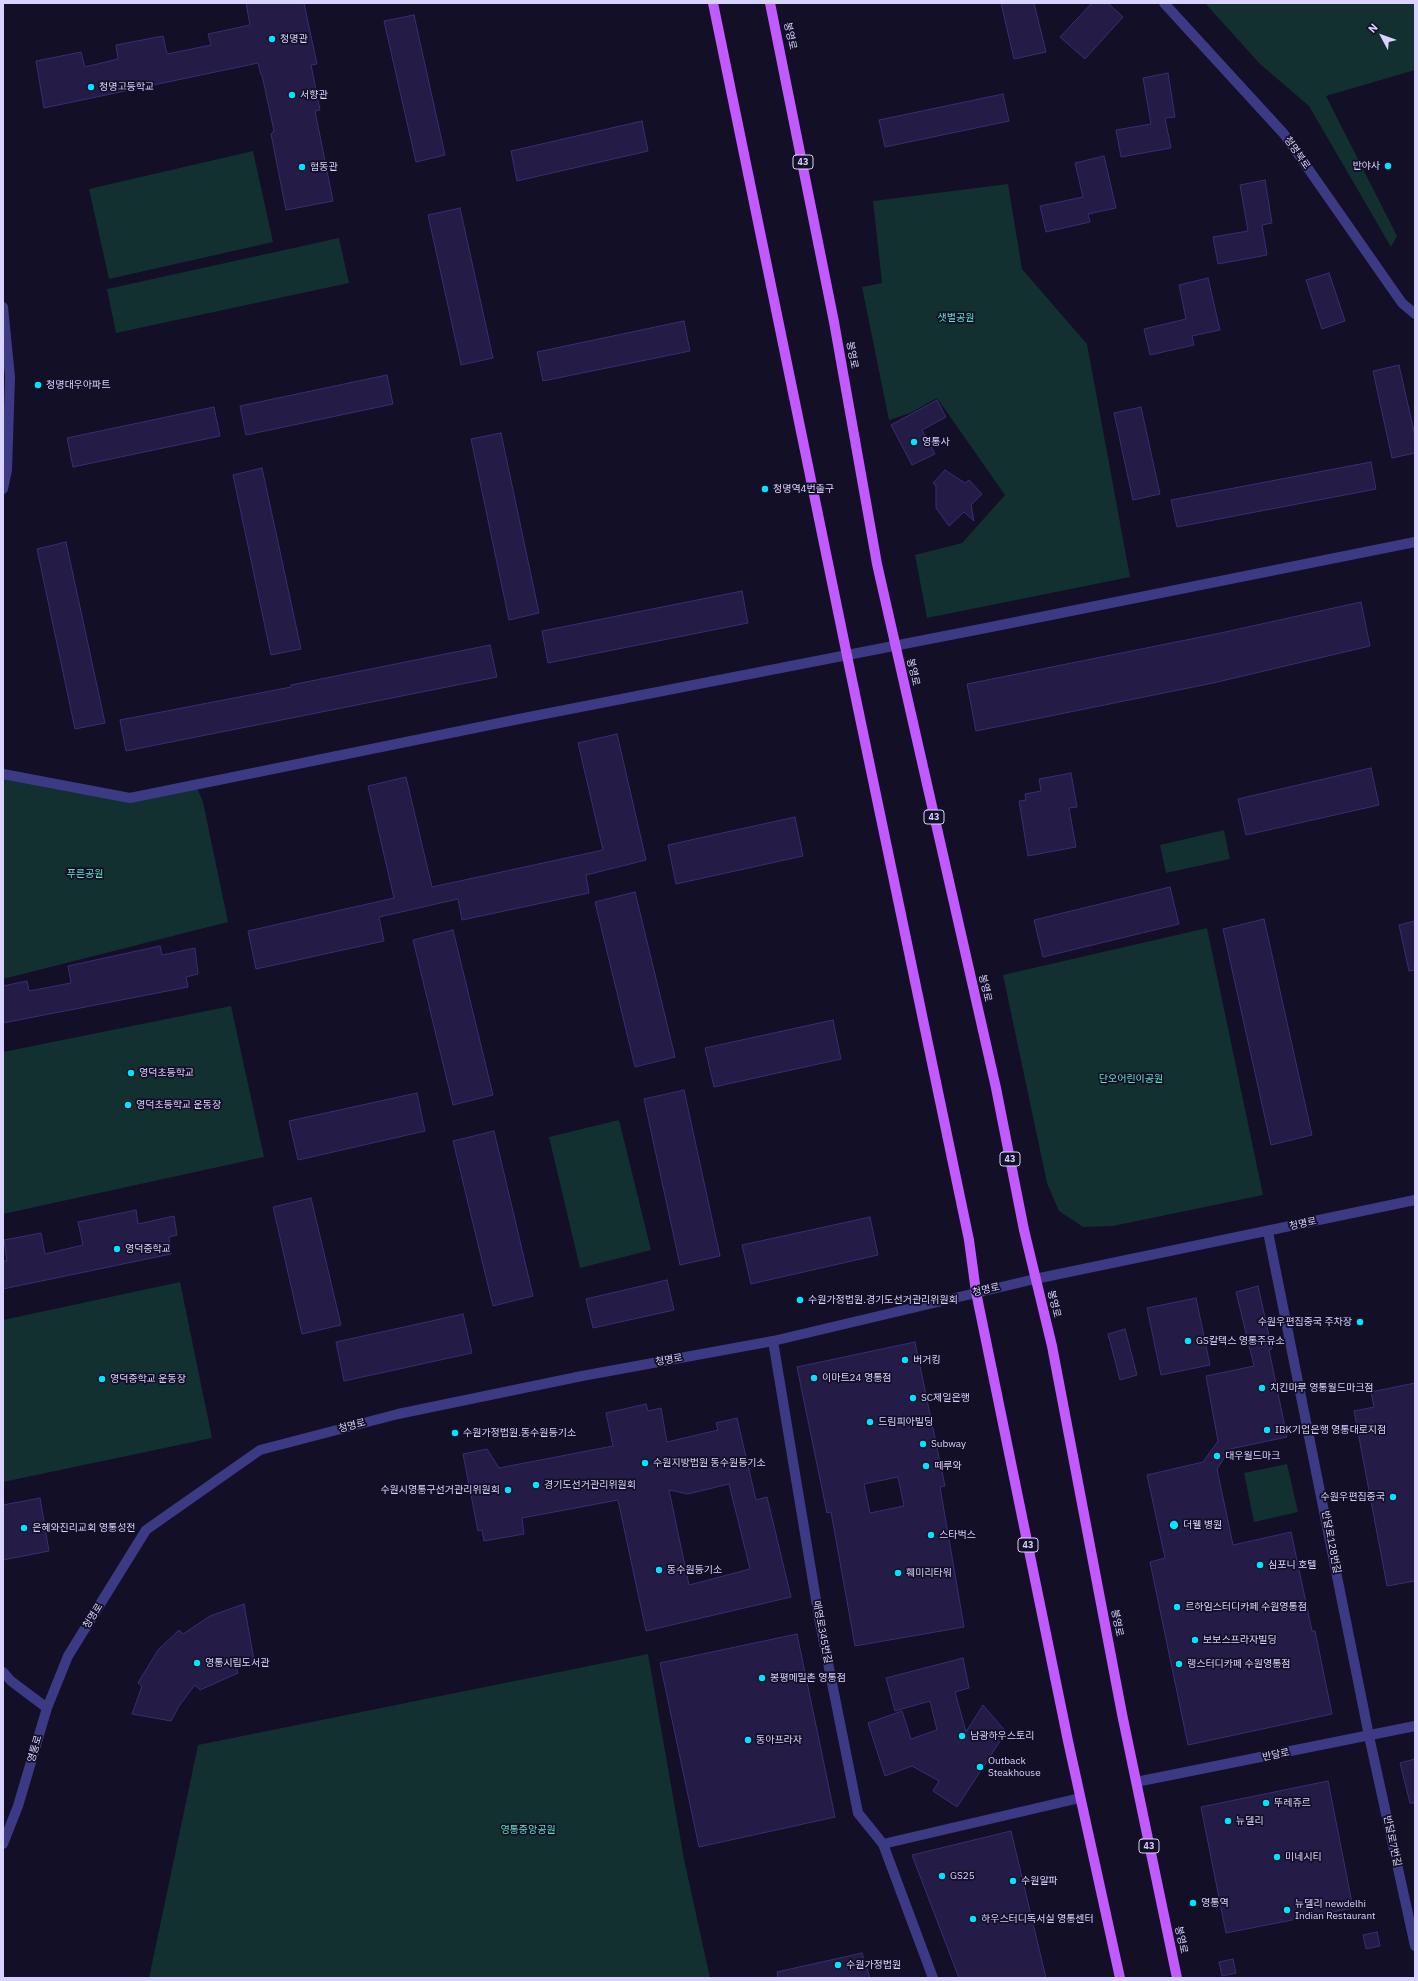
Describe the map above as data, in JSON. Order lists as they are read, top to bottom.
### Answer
{
  "streets": {
    "main road": ["봉영로", "43"],
    "street": [
      "청명북로",
      "청명로",
      "반달로128번길",
      "매영로345번길",
      "영통로",
      "반달로",
      "반달로7번길"
    ]
  },
  "crossings": [
    ["봉영로", "청명로"],
    ["봉영로", "반달로"],
    ["43", "청명로"],
    ["청명로", "반달로128번길"],
    ["청명로", "매영로345번길"],
    ["청명로", "영통로"],
    ["반달로128번길", "반달로"],
    ["반달로128번길", "반달로7번길"],
    ["반달로", "반달로7번길"]
  ],
  "parks": [
    "샛별공원",
    "푸른공원",
    "단오어린이공원",
    "영통중앙공원"
  ],
  "places": [
    "청명관",
    "청명고등학교",
    "서향관",
    "반야사",
    "협동관",
    "청명대우아파트",
    "영통사",
    "청명역4번출구",
    "영덕초등학교",
    "영덕초등학교 운동장",
    "영덕중학교",
    "수원가정법원.경기도선거관리위원회",
    "수원우편집중국 주차장",
    "GS칼텍스 영통주유소",
    "버거킹",
    "이마트24 영통점",
    "영덕중학교 운동장",
    "치킨마루 영통월드마크점",
    "SC제일은행",
    "드림피아빌딩",
    "IBK기업은행 영통대로지점",
    "수원가정법원.동수원등기소",
    "Subway",
    "대우월드마크",
    "수원지방법원 동수원등기소",
    "떼루와",
    "경기도선거관리위원회",
    "수원시영통구선거관리위원회",
    "수원우편집중국",
    "더웰 병원",
    "은혜와진리교회 영통성전",
    "스타벅스",
    "심포니 호텔",
    "동수원등기소",
    "훼미리타워",
    "르하임스터디카페 수원영통점",
    "보보스프라자빌딩",
    "영통시립도서관",
    "랭스터디카페 수원영통점",
    "봉평메밀촌 영통점",
    "남광하우스토리",
    "동아프라자",
    "Outback Steakhouse",
    "뚜레쥬르",
    "뉴델리",
    "미네시티",
    "GS25",
    "수원알파",
    "영통역",
    "뉴델리 newdelhi Indian Restaurant",
    "하우스터디독서실 영통센터",
    "수원가정법원"
  ],
  "north": "top left"
}
